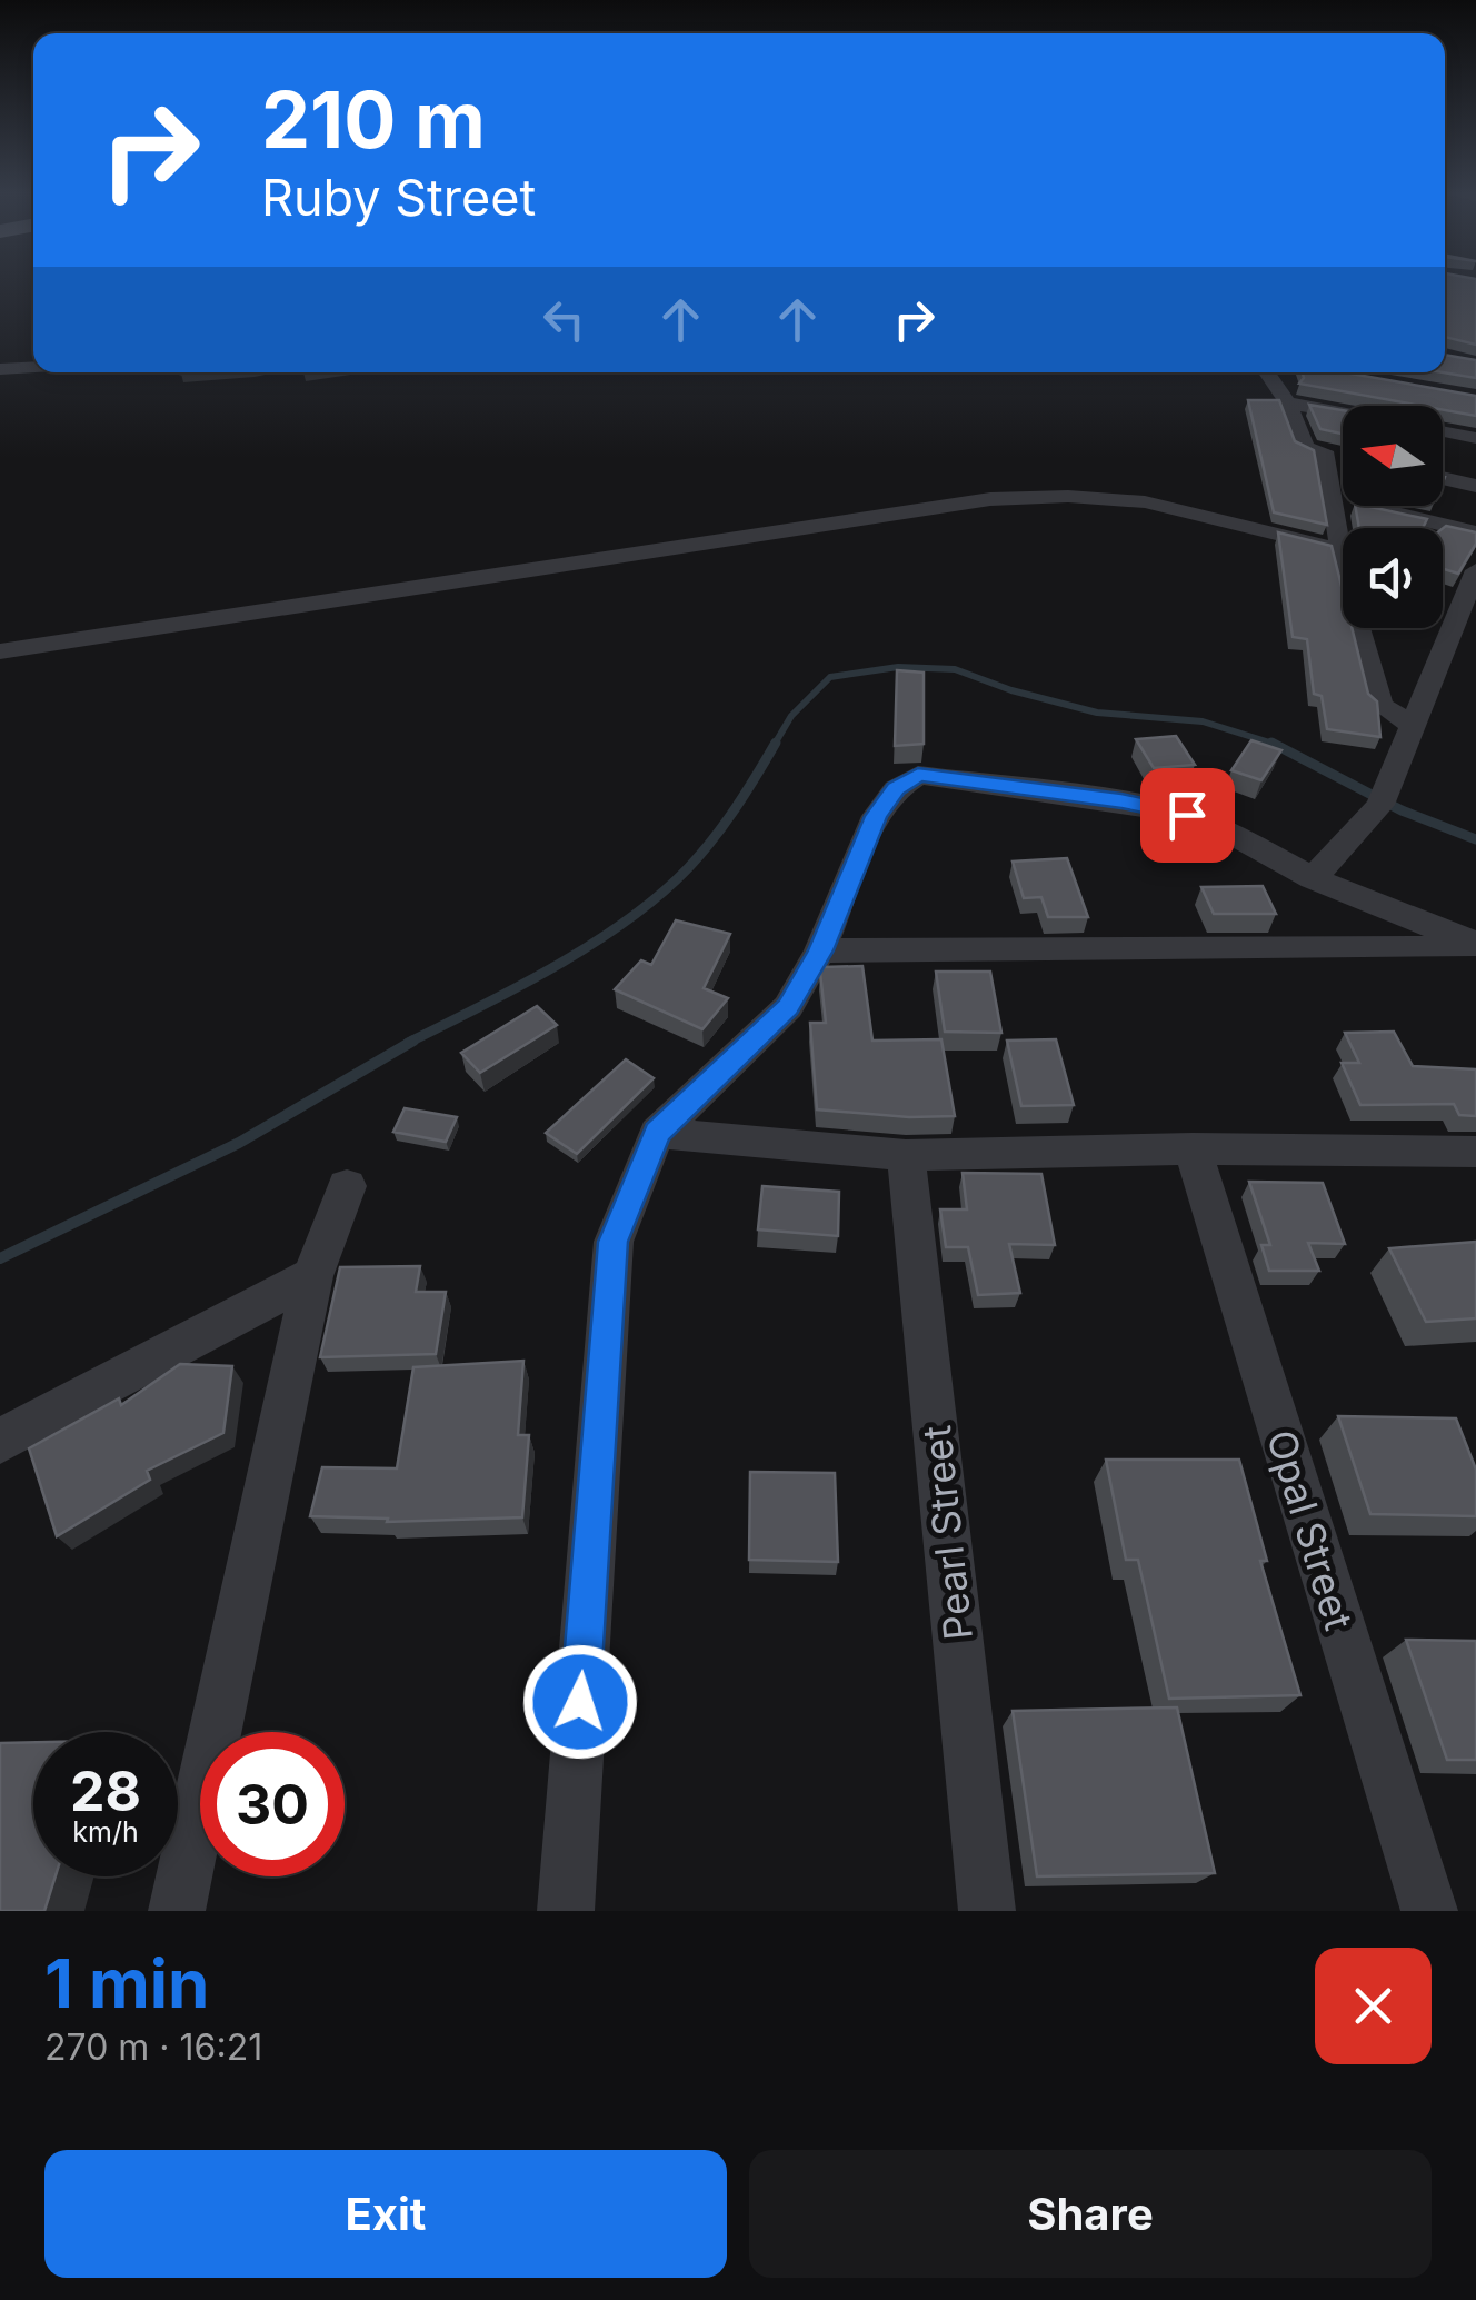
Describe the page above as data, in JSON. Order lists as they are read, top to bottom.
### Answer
{
  "streets": {
    "street": ["Opal Street", "Pearl Street"]
  },
  "north": "left",
  "page": {
    "turn": ["210 m", "Ruby Street"],
    "speed": "28 km/h",
    "limit": "30",
    "heading": ["1 min", "270 m · 16:21"],
    "buttons": ["Exit", "Share"]
  }
}
